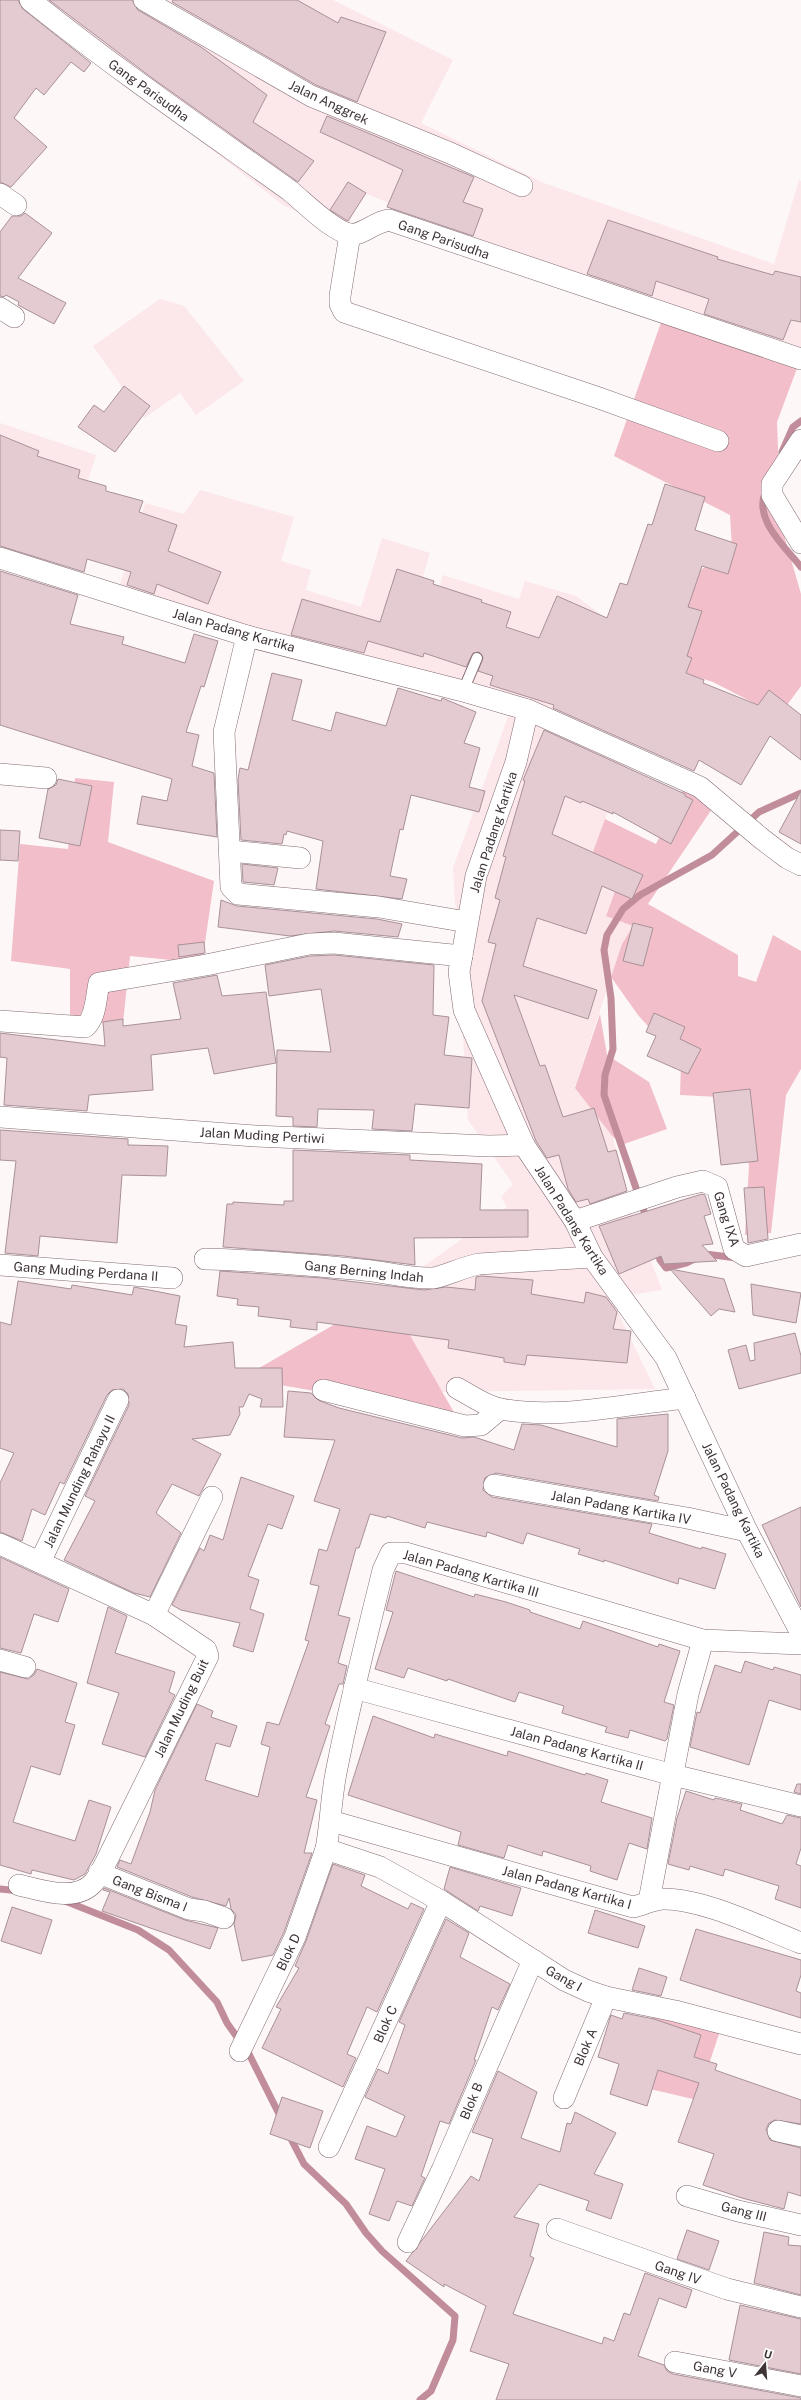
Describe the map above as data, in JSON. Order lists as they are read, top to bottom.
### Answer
{
  "streets": {
    "street": [
      "Gang Parisudha",
      "Jalan Anggrek",
      "Jalan Padang Kartika",
      "Jalan Muding Pertiwi",
      "Gang IXA",
      "Gang Muding Perdana II",
      "Gang Berning Indah",
      "Jalan Munding Rahayu II",
      "Jalan Padang Kartika IV",
      "Jalan Padang Kartika III",
      "Jalan Muding Buit",
      "Jalan Padang Kartika II",
      "Jalan Padang Kartika I",
      "Gang Bisma I",
      "Blok D",
      "Gang I",
      "Blok C",
      "Blok A",
      "Blok B",
      "Gang III",
      "Gang IV",
      "Gang V"
    ]
  },
  "crossings": [
    ["Jalan Padang Kartika", "Jalan Muding Pertiwi"],
    ["Jalan Padang Kartika", "Gang IXA"],
    ["Jalan Padang Kartika", "Gang Berning Indah"],
    ["Jalan Padang Kartika", "Jalan Padang Kartika IV"],
    ["Jalan Munding Rahayu II", "Jalan Muding Buit"],
    ["Jalan Padang Kartika III", "Jalan Padang Kartika II"],
    ["Jalan Padang Kartika III", "Jalan Padang Kartika I"],
    ["Jalan Padang Kartika III", "Blok D"],
    ["Jalan Padang Kartika III", "Gang I"],
    ["Jalan Muding Buit", "Gang Bisma I"],
    ["Blok D", "Gang I"],
    ["Gang I", "Blok C"],
    ["Gang I", "Blok A"],
    ["Gang I", "Blok B"]
  ],
  "north": "top"
}
